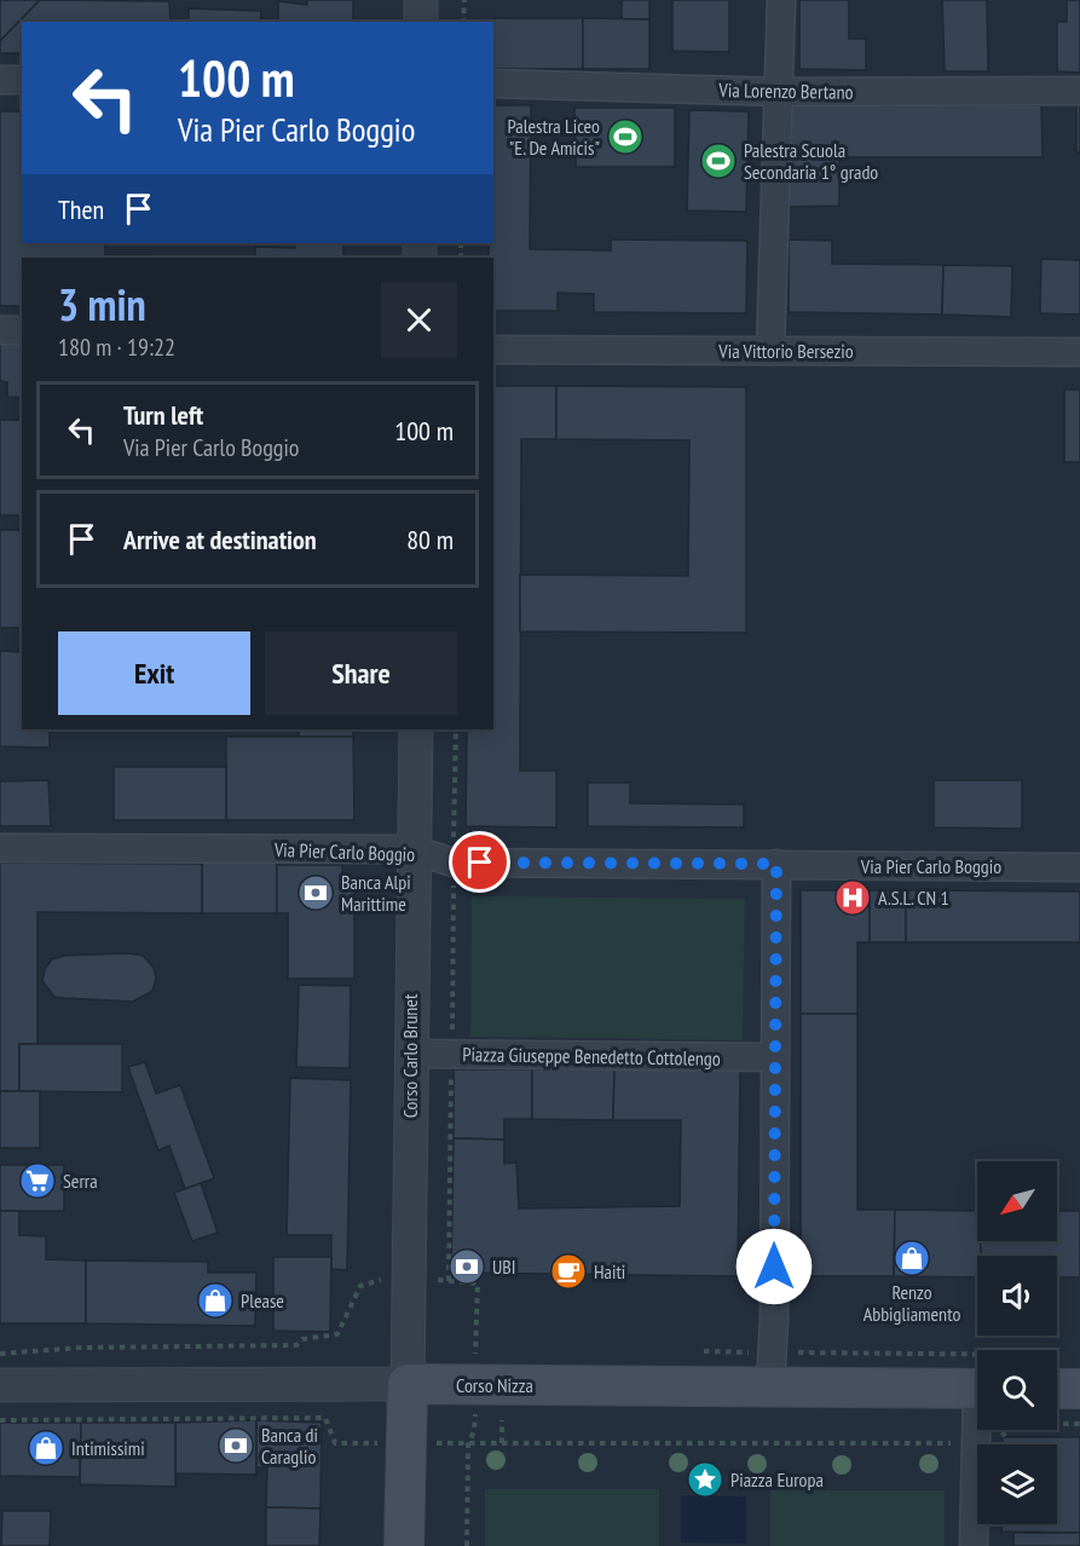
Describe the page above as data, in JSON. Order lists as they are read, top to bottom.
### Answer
{
  "streets": {
    "main road": ["Corso Nizza"],
    "street": [
      "Via Lorenzo Bertano",
      "Via Vittorio Bersezio",
      "Via Pier Carlo Boggio",
      "Corso Carlo Brunet",
      "Piazza Giuseppe Benedetto Cottolengo"
    ]
  },
  "crossings": [
    ["Via Pier Carlo Boggio", "Corso Carlo Brunet"],
    ["Corso Carlo Brunet", "Piazza Giuseppe Benedetto Cottolengo"],
    ["Corso Carlo Brunet", "Corso Nizza"]
  ],
  "places": {
    "sports": ["Palestra Liceo \"E. De Amicis\"", "Palestra Scuola Secondaria 1° grado"],
    "bank": ["Banca Alpi Marittime", "UBI", "Banca di Caraglio"],
    "hospital": ["A.S.L. CN 1"],
    "supermarket": ["Serra"],
    "shop": ["Renzo Abbigliamento", "Please", "Intimissimi"],
    "cafe": ["Haiti"],
    "place": ["Piazza Europa"]
  },
  "north": "bottom left",
  "page": {
    "turn": ["100 m", "Via Pier Carlo Boggio"],
    "then": "Then",
    "heading": ["3 min", "180 m · 19:22"],
    "list": [
      {
        "name": "Turn left",
        "note": "Via Pier Carlo Boggio",
        "value": "100 m"
      },
      {
        "name": "Arrive at destination",
        "value": "80 m"
      }
    ],
    "buttons": ["Exit", "Share"]
  }
}
